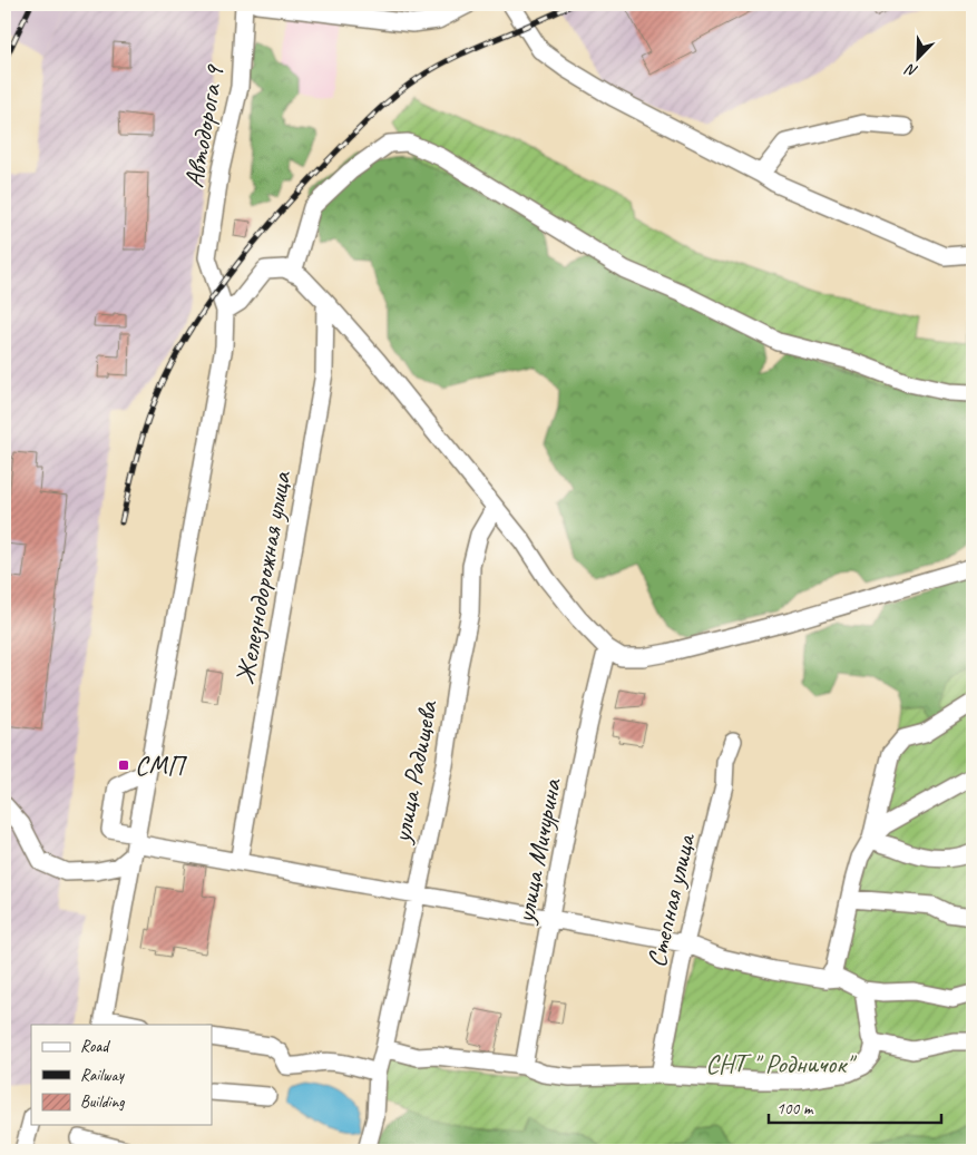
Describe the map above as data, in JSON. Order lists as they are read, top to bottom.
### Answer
{
  "streets": {
    "street": [
      "Автодорога 9",
      "Железнодорожная улица",
      "улица Радищева",
      "улица Мичурина",
      "Степная улица"
    ]
  },
  "parks": ["СНТ \" Родничок\""],
  "places": {
    "transit": ["СМП"]
  },
  "legend": ["Road", "Railway", "Building"],
  "scale_bar": "100 m",
  "north": "bottom left"
}
